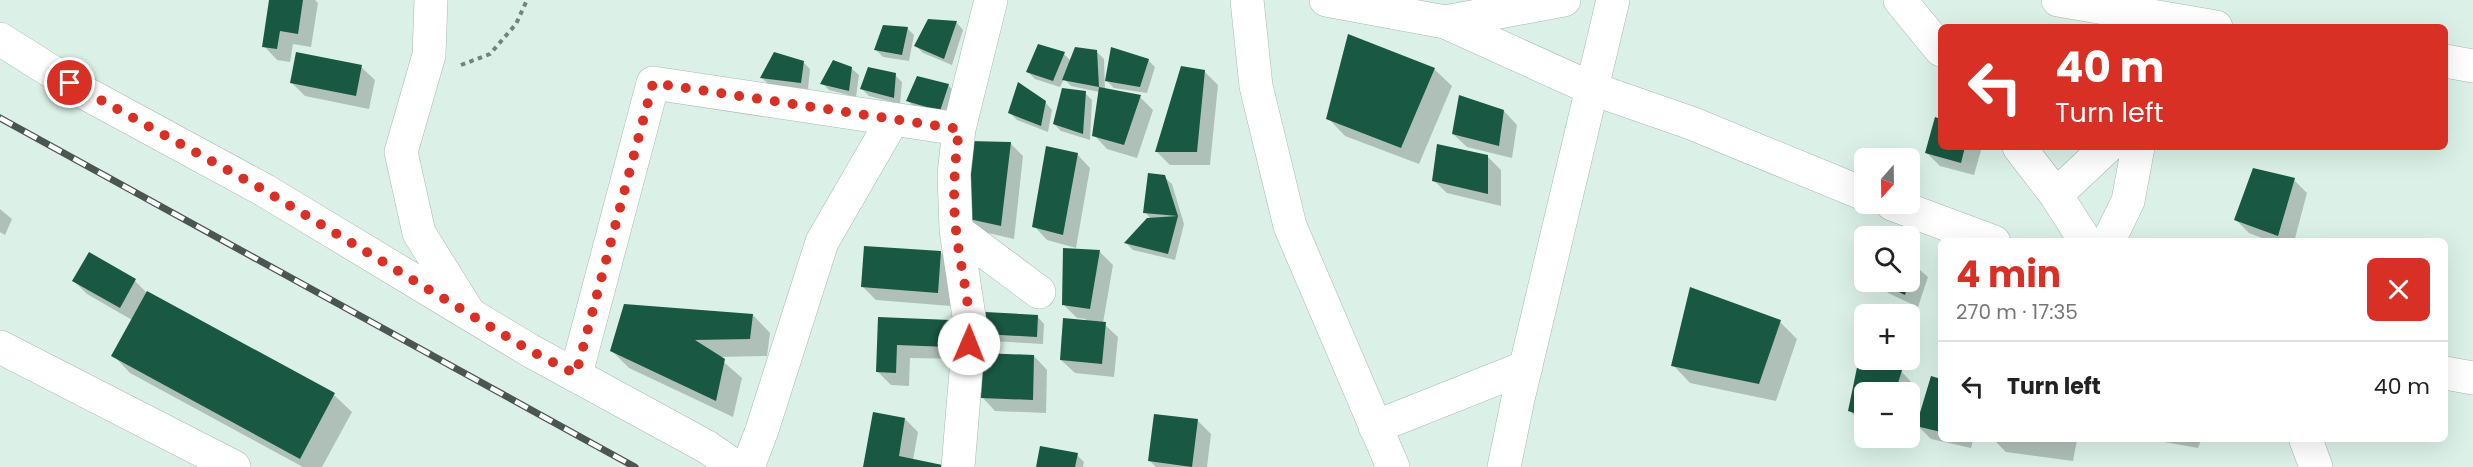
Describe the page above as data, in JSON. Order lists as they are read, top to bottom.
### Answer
{
  "north": "bottom",
  "page": {
    "turn": ["40 m", "Turn left"],
    "map_buttons": ["+", "−"],
    "heading": ["4 min", "270 m · 17:35"],
    "list": [
      {
        "name": "Turn left",
        "value": "40 m"
      }
    ]
  }
}
